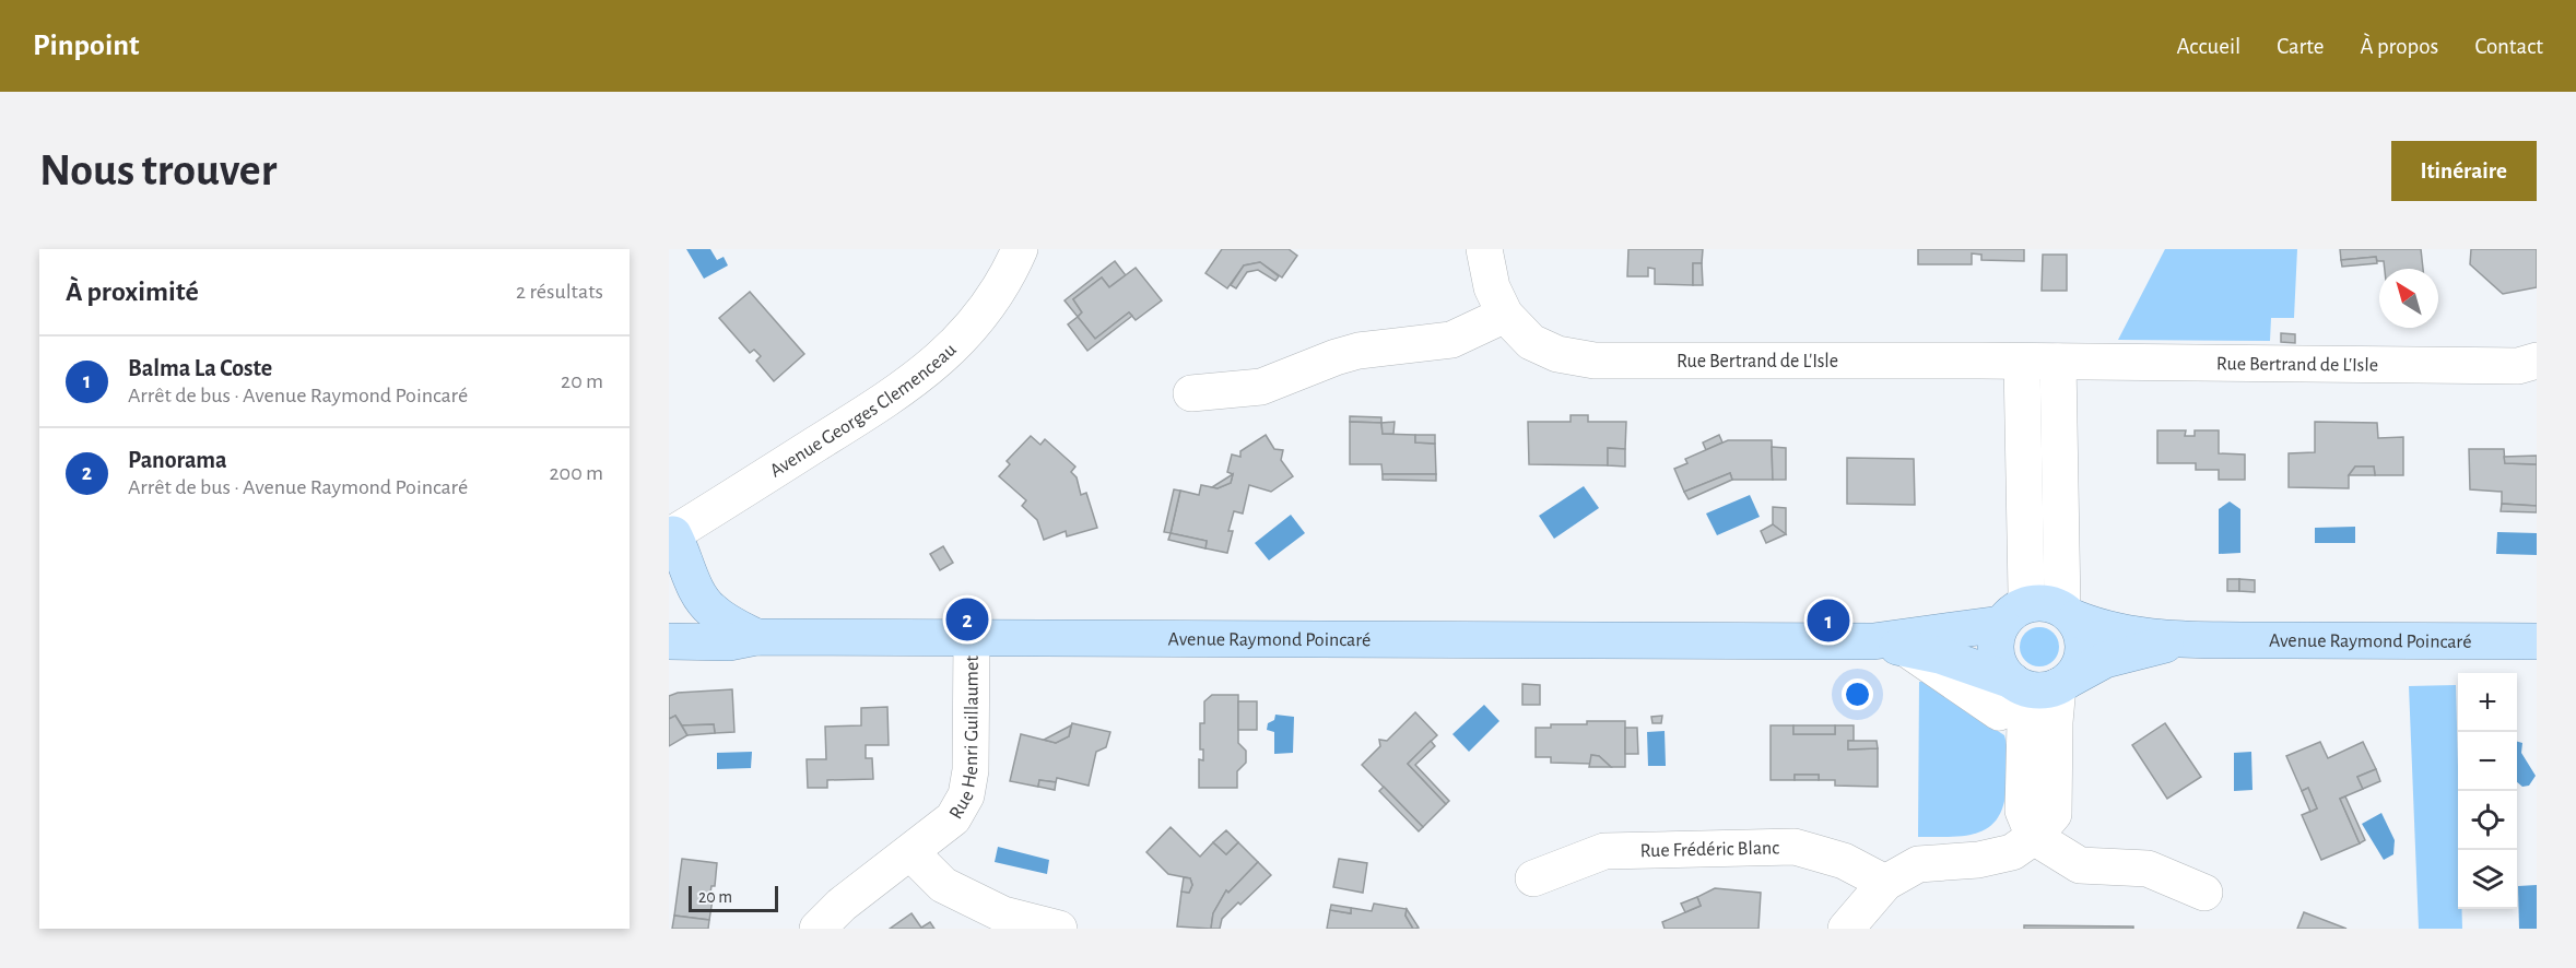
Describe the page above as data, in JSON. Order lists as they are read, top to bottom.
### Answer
{
  "streets": {
    "main road": ["Avenue Raymond Poincaré"],
    "street": [
      "Rue Bertrand de L'Isle",
      "Avenue Georges Clemenceau",
      "Rue Henri Guillaumet",
      "Rue Frédéric Blanc"
    ]
  },
  "crossings": [
    ["Avenue Raymond Poincaré", "Rue Henri Guillaumet"]
  ],
  "scale_bar": "20 m",
  "north": "top left",
  "page": {
    "header": "Pinpoint",
    "nav": [
      "Accueil",
      "Carte",
      "À propos",
      "Contact"
    ],
    "buttons": "Itinéraire",
    "title": "Nous trouver",
    "heading": ["À proximité", "2 résultats"],
    "list": [
      {
        "mark": "1",
        "name": "Balma La Coste",
        "note": "Arrêt de bus · Avenue Raymond Poincaré",
        "value": "20 m"
      },
      {
        "mark": "2",
        "name": "Panorama",
        "note": "Arrêt de bus · Avenue Raymond Poincaré",
        "value": "200 m"
      }
    ],
    "pins": ["2", "1"],
    "map_buttons": ["+", "−"],
    "scale": "20 m"
  }
}
